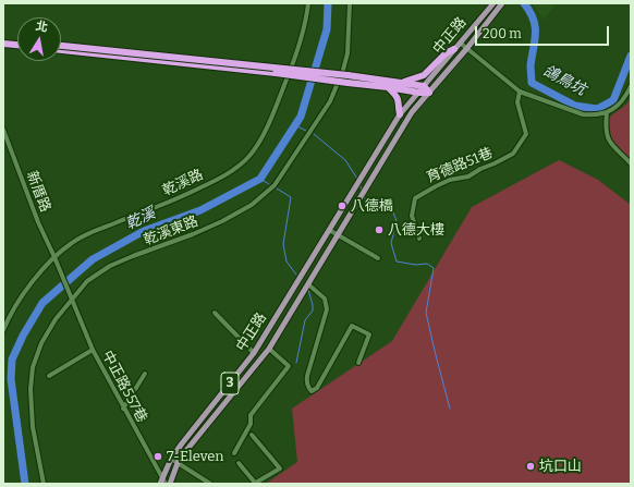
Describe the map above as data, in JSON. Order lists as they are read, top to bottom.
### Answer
{
  "streets": {
    "main road": ["中正路", "3"],
    "street": [
      "育德路51巷",
      "乾溪路",
      "新厝路",
      "乾溪東路",
      "中正路557巷"
    ]
  },
  "crossings": [
    ["中正路", "3"],
    ["中正路", "中正路557巷"],
    ["乾溪路", "新厝路"],
    ["新厝路", "乾溪東路"],
    ["新厝路", "中正路557巷"],
    ["乾溪東路", "中正路557巷"]
  ],
  "water": ["鴿鳥坑", "乾溪"],
  "places": [
    "八德橋",
    "八德大樓",
    "7-Eleven",
    "坑口山"
  ],
  "scale_bar": "200 m",
  "north": "top"
}
